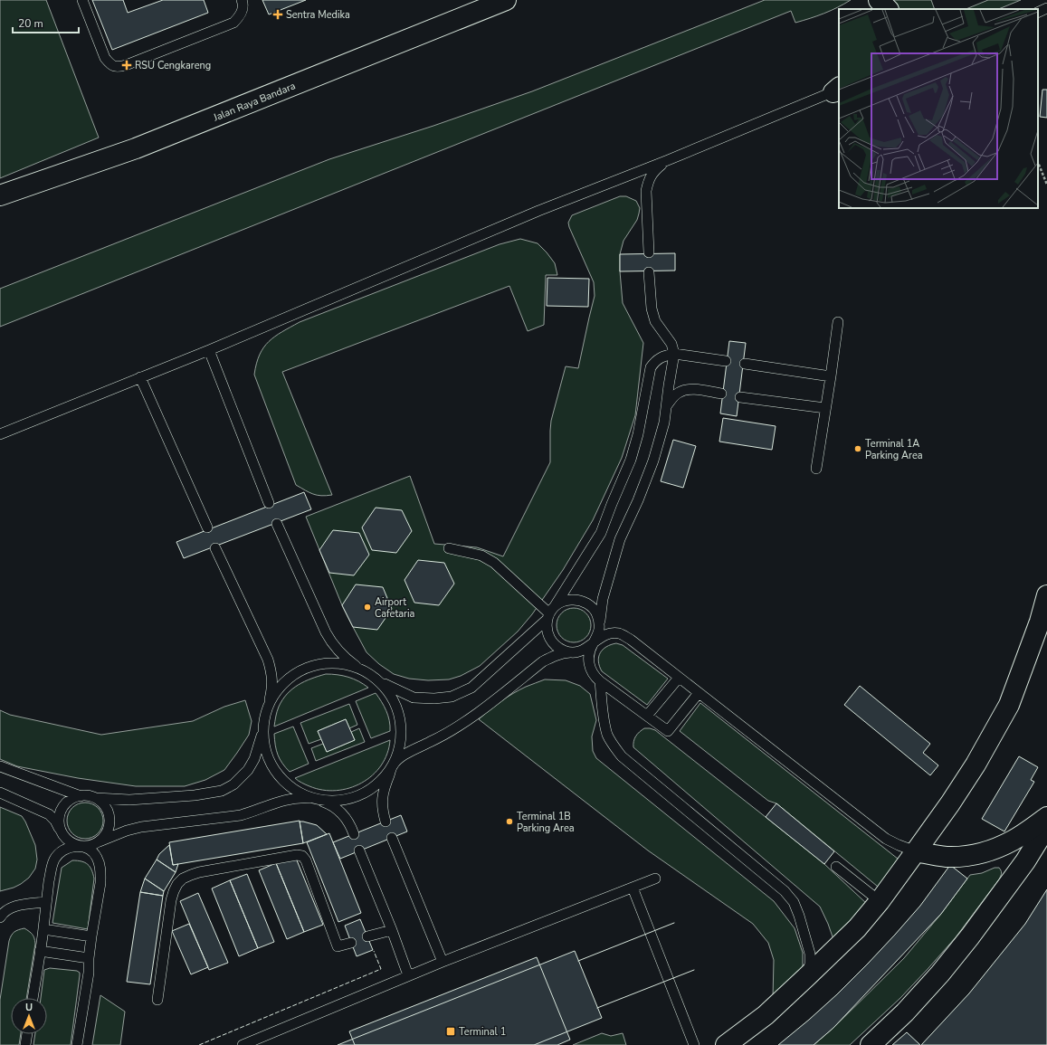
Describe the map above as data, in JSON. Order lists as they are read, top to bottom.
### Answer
{
  "streets": {
    "street": ["Jalan Raya Bandara"]
  },
  "places": {
    "health": ["Sentra Medika", "RSU Cengkareng"],
    "other": ["Terminal 1A Parking Area", "Airport Cafetaria", "Terminal 1B Parking Area"],
    "transit": ["Terminal 1"]
  },
  "scale_bar": "20 m",
  "north": "top"
}
